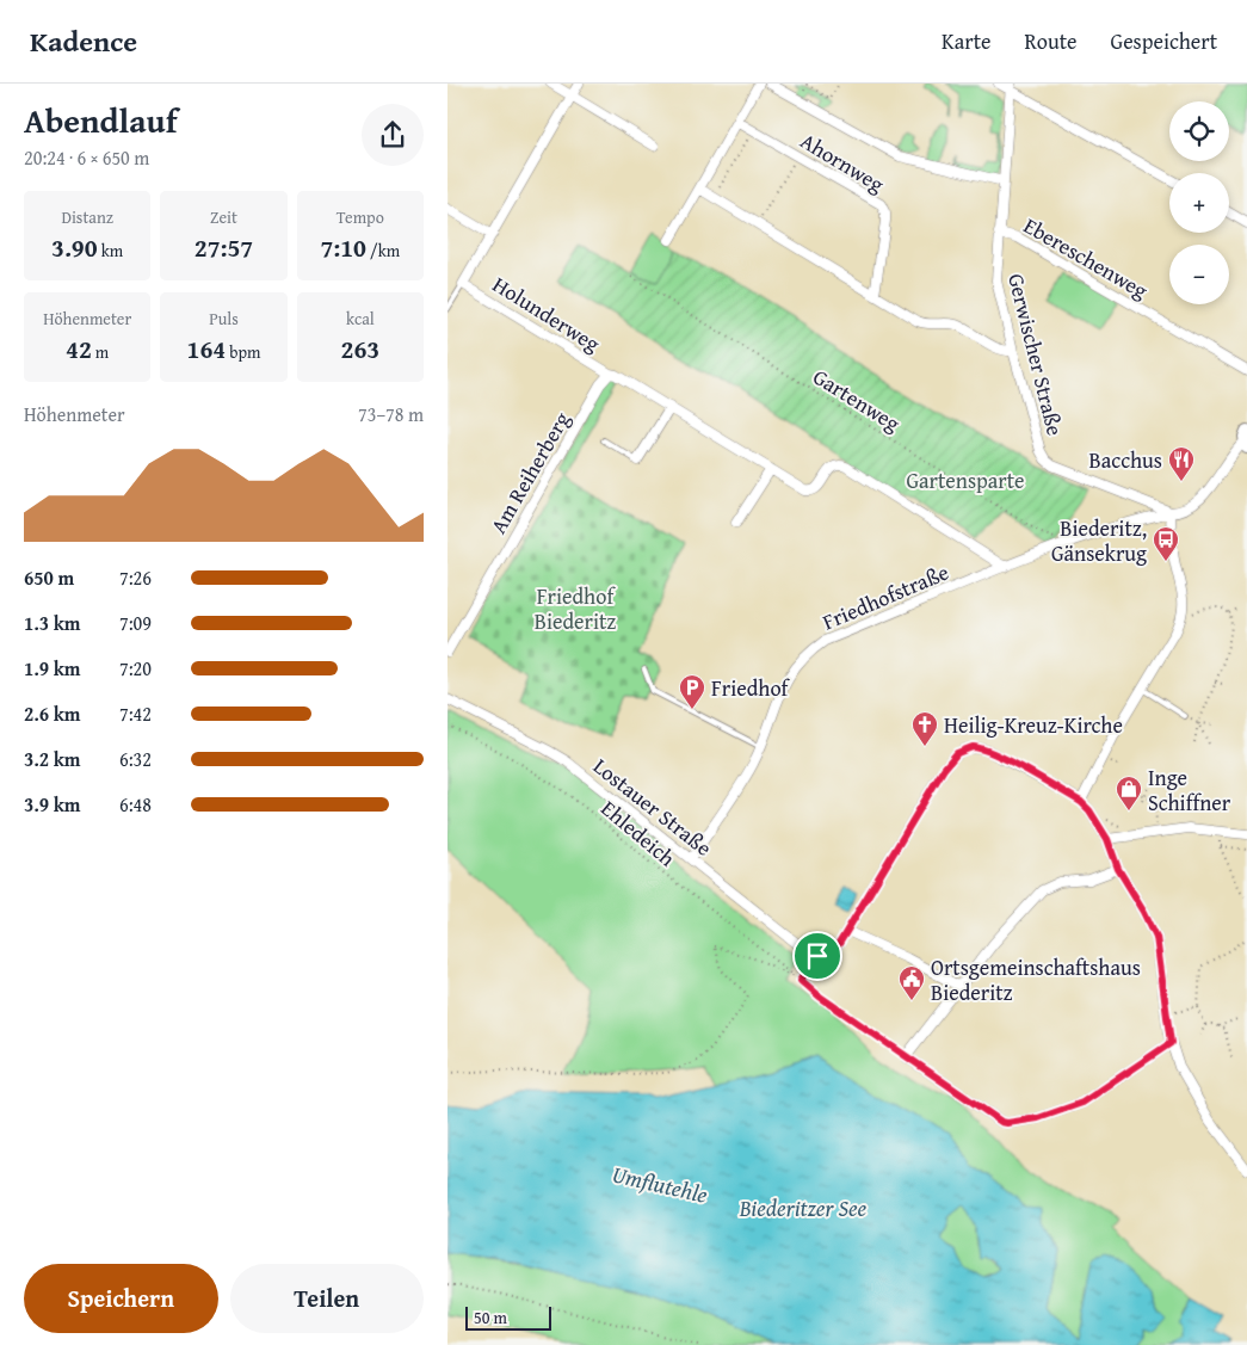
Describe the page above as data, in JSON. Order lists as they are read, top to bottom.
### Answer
{
  "streets": {
    "street": [
      "Ahornweg",
      "Ebereschenweg",
      "Holunderweg",
      "Gerwischer Straße",
      "Am Reiherberg",
      "Friedhofstraße",
      "Lostauer Straße"
    ],
    "path": ["Gartenweg", "Ehledeich"]
  },
  "crossings": [
    ["Ahornweg", "Gerwischer Straße"],
    ["Ebereschenweg", "Gerwischer Straße"],
    ["Holunderweg", "Am Reiherberg"],
    ["Gerwischer Straße", "Friedhofstraße"],
    ["Gartenweg", "Friedhofstraße"],
    ["Friedhofstraße", "Lostauer Straße"]
  ],
  "water": ["Umflutehle", "Biederitzer See"],
  "parks": ["Gartensparte", "Friedhof Biederitz"],
  "places": {
    "restaurant": ["Bacchus"],
    "bus stop": ["Biederitz, Gänsekrug"],
    "parking": ["Friedhof"],
    "church": ["Heilig-Kreuz-Kirche"],
    "shop": ["Inge Schiffner"],
    "public building": ["Ortsgemeinschaftshaus Biederitz"]
  },
  "scale_bar": "50 m",
  "page": {
    "header": "Kadence",
    "nav": ["Karte", "Route", "Gespeichert"],
    "heading": ["Abendlauf", "20:24 · 6 × 650 m"],
    "map_buttons": ["+", "−"],
    "stats": [
      ["Distanz", "3.90 km"],
      ["Zeit", "27:57"],
      ["Tempo", "7:10 /km"],
      ["Höhenmeter", "42 m"],
      ["Puls", "164 bpm"],
      ["kcal", "263"]
    ],
    "chart": ["Höhenmeter", "73–78 m"],
    "list": [
      {
        "name": "650 m",
        "note": "7:26"
      },
      {
        "name": "1.3 km",
        "note": "7:09"
      },
      {
        "name": "1.9 km",
        "note": "7:20"
      },
      {
        "name": "2.6 km",
        "note": "7:42"
      },
      {
        "name": "3.2 km",
        "note": "6:32"
      },
      {
        "name": "3.9 km",
        "note": "6:48"
      }
    ],
    "buttons": ["Speichern", "Teilen"],
    "scale": "50 m"
  }
}
